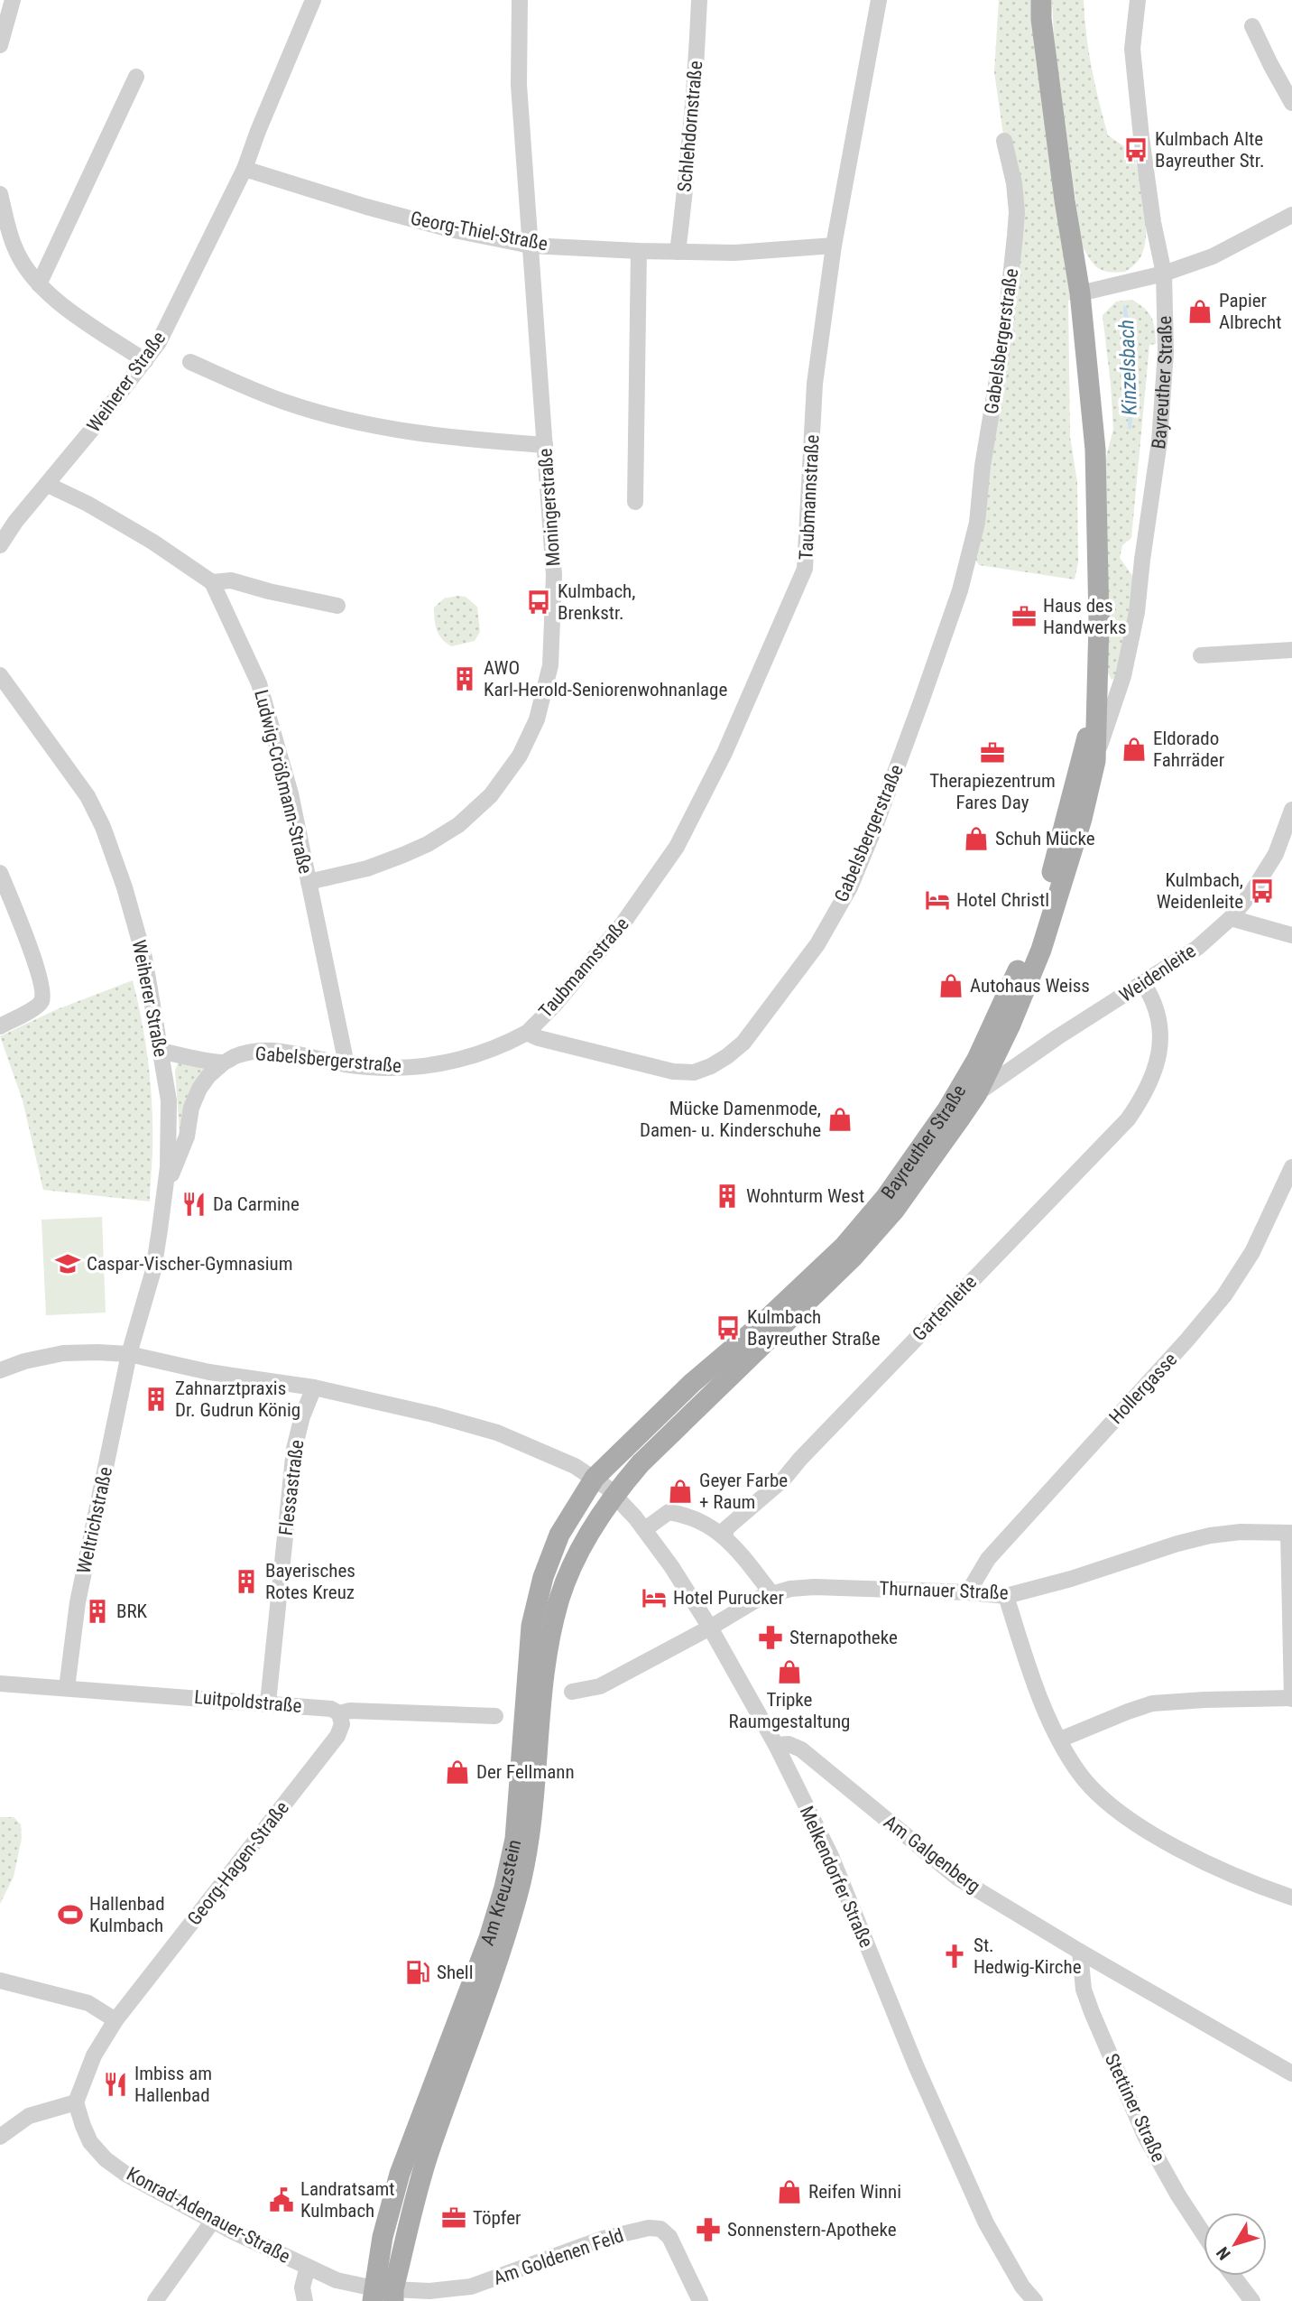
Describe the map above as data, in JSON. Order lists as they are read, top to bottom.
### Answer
{
  "streets": {
    "main road": ["Bayreuther Straße", "Am Kreuzstein"],
    "street": [
      "Schlehdornstraße",
      "Georg-Thiel-Straße",
      "Gabelsbergerstraße",
      "Weiherer Straße",
      "Taubmannstraße",
      "Moningerstraße",
      "Ludwig-Crößmann-Straße",
      "Weidenleite",
      "Gartenleite",
      "Hollergasse",
      "Flessastraße",
      "Weltrichstraße",
      "Thurnauer Straße",
      "Luitpoldstraße",
      "Am Galgenberg",
      "Georg-Hagen-Straße",
      "Melkendorfer Straße",
      "Stettiner Straße",
      "Konrad-Adenauer-Straße",
      "Am Goldenen Feld"
    ]
  },
  "crossings": [
    ["Schlehdornstraße", "Georg-Thiel-Straße"],
    ["Georg-Thiel-Straße", "Weiherer Straße"],
    ["Georg-Thiel-Straße", "Taubmannstraße"],
    ["Georg-Thiel-Straße", "Moningerstraße"],
    ["Gabelsbergerstraße", "Weiherer Straße"],
    ["Gabelsbergerstraße", "Taubmannstraße"],
    ["Gabelsbergerstraße", "Ludwig-Crößmann-Straße"],
    ["Weiherer Straße", "Weltrichstraße"],
    ["Weiherer Straße", "Melkendorfer Straße"],
    ["Bayreuther Straße", "Weidenleite"],
    ["Bayreuther Straße", "Melkendorfer Straße"],
    ["Bayreuther Straße", "Am Kreuzstein"],
    ["Moningerstraße", "Ludwig-Crößmann-Straße"],
    ["Weidenleite", "Gartenleite"],
    ["Hollergasse", "Thurnauer Straße"],
    ["Flessastraße", "Luitpoldstraße"],
    ["Flessastraße", "Melkendorfer Straße"],
    ["Weltrichstraße", "Luitpoldstraße"],
    ["Weltrichstraße", "Melkendorfer Straße"],
    ["Thurnauer Straße", "Melkendorfer Straße"],
    ["Luitpoldstraße", "Georg-Hagen-Straße"],
    ["Am Galgenberg", "Melkendorfer Straße"],
    ["Am Galgenberg", "Stettiner Straße"],
    ["Georg-Hagen-Straße", "Konrad-Adenauer-Straße"],
    ["Melkendorfer Straße", "Am Kreuzstein"],
    ["Am Kreuzstein", "Konrad-Adenauer-Straße"],
    ["Am Kreuzstein", "Am Goldenen Feld"],
    ["Konrad-Adenauer-Straße", "Am Goldenen Feld"]
  ],
  "water": ["Kinzelsbach"],
  "places": {
    "bus stop": [
      "Kulmbach Alte Bayreuther Str.",
      "Kulmbach, Brenkstr.",
      "Kulmbach, Weidenleite",
      "Kulmbach Bayreuther Straße"
    ],
    "shop": [
      "Papier Albrecht",
      "Eldorado Fahrräder",
      "Schuh Mücke",
      "Autohaus Weiss",
      "Mücke Damenmode, Damen- u. Kinderschuhe",
      "Geyer Farbe + Raum",
      "Tripke Raumgestaltung",
      "Der Fellmann",
      "Reifen Winni"
    ],
    "office": ["Haus des Handwerks", "Therapiezentrum Fares Day", "Töpfer"],
    "building": [
      "AWO Karl-Herold-Seniorenwohnanlage",
      "Wohnturm West",
      "Zahnarztpraxis Dr. Gudrun König",
      "Bayerisches Rotes Kreuz",
      "BRK"
    ],
    "hotel": ["Hotel Christl", "Hotel Purucker"],
    "restaurant": ["Da Carmine", "Imbiss am Hallenbad"],
    "school or university": ["Caspar-Vischer-Gymnasium"],
    "pharmacy": ["Sternapotheke", "Sonnenstern-Apotheke"],
    "sports": ["Hallenbad Kulmbach"],
    "church": ["St. Hedwig-Kirche"],
    "fuel station": ["Shell"],
    "public building": ["Landratsamt Kulmbach"]
  },
  "north": "bottom left"
}
